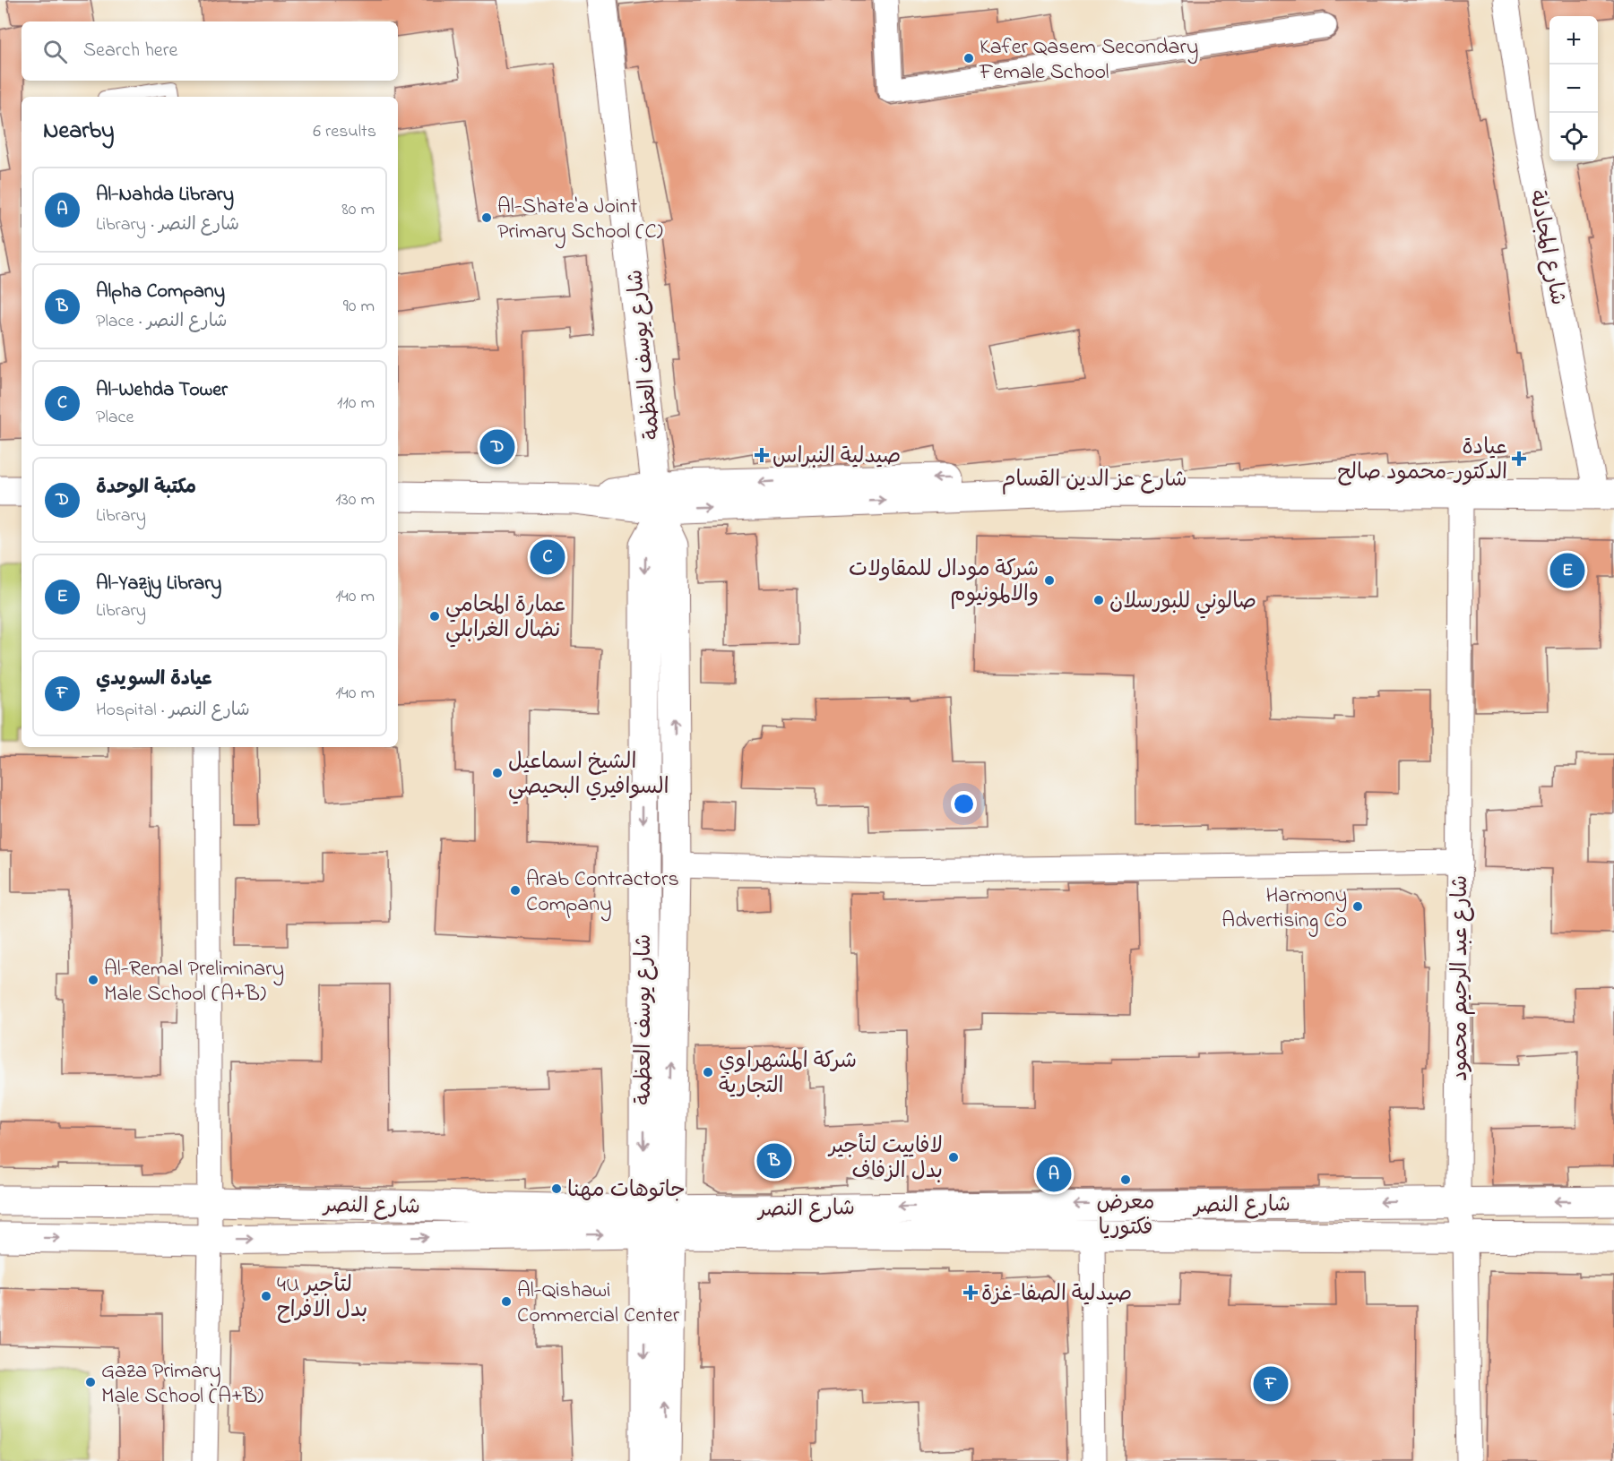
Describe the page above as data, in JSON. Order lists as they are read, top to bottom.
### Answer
{
  "streets": {
    "main road": ["شارع يوسف العظمة", "شارع عز الدين القسام", "شارع النصر"],
    "street": ["شارع المجادلة", "شارع عبد الرحيم محمود"]
  },
  "crossings": [
    ["شارع المجادلة", "شارع عز الدين القسام"],
    ["شارع يوسف العظمة", "شارع عز الدين القسام"],
    ["شارع يوسف العظمة", "شارع النصر"],
    ["شارع عز الدين القسام", "شارع عبد الرحيم محمود"],
    ["شارع عبد الرحيم محمود", "شارع النصر"]
  ],
  "places": {
    "other": [
      "Kafer Qasem Secondary Female School",
      "Al-Shate'a Joint Primary School (C)",
      "شركة مودال للمقاولات والالمونيوم",
      "صالوني للبورسلان",
      "عمارة المحامي نضال الغرابلي",
      "الشيخ اسماعيل السوافيري البحيصي",
      "Arab Contractors Company",
      "Harmony Advertising Co",
      "Al-Remal Preliminary Male School (A+B)",
      "شركة المشهراوي التجارية",
      "لافاييت لتأجير بدل الزفاف",
      "معرض فكتوريا",
      "جاتوهات مهنا",
      "4U لتأجير بدل الافراح",
      "Al-Qishawi Commercial Center",
      "Gaza Primary Male School (A+B)"
    ],
    "health": ["صيدلية النبراس", "عيادة الدكتور-محمود صالح", "صيدلية الصفا-غزة"]
  },
  "page": {
    "map_buttons": ["+", "−"],
    "search": "Search here",
    "heading": ["Nearby", "6 results"],
    "list": [
      {
        "mark": "A",
        "name": "Al-Nahda Library",
        "note": "Library · شارع النصر",
        "value": "80 m"
      },
      {
        "mark": "B",
        "name": "Alpha Company",
        "note": "Place · شارع النصر",
        "value": "90 m"
      },
      {
        "mark": "C",
        "name": "Al-Wehda Tower",
        "note": "Place",
        "value": "110 m"
      },
      {
        "mark": "D",
        "name": "مكتبة الوحدة",
        "note": "Library",
        "value": "130 m"
      },
      {
        "mark": "E",
        "name": "Al-Yazjy Library",
        "note": "Library",
        "value": "140 m"
      },
      {
        "mark": "F",
        "name": "عيادة السويدي",
        "note": "Hospital · شارع النصر",
        "value": "140 m"
      }
    ],
    "pins": [
      "D",
      "C",
      "E",
      "B",
      "A",
      "F"
    ]
  }
}
